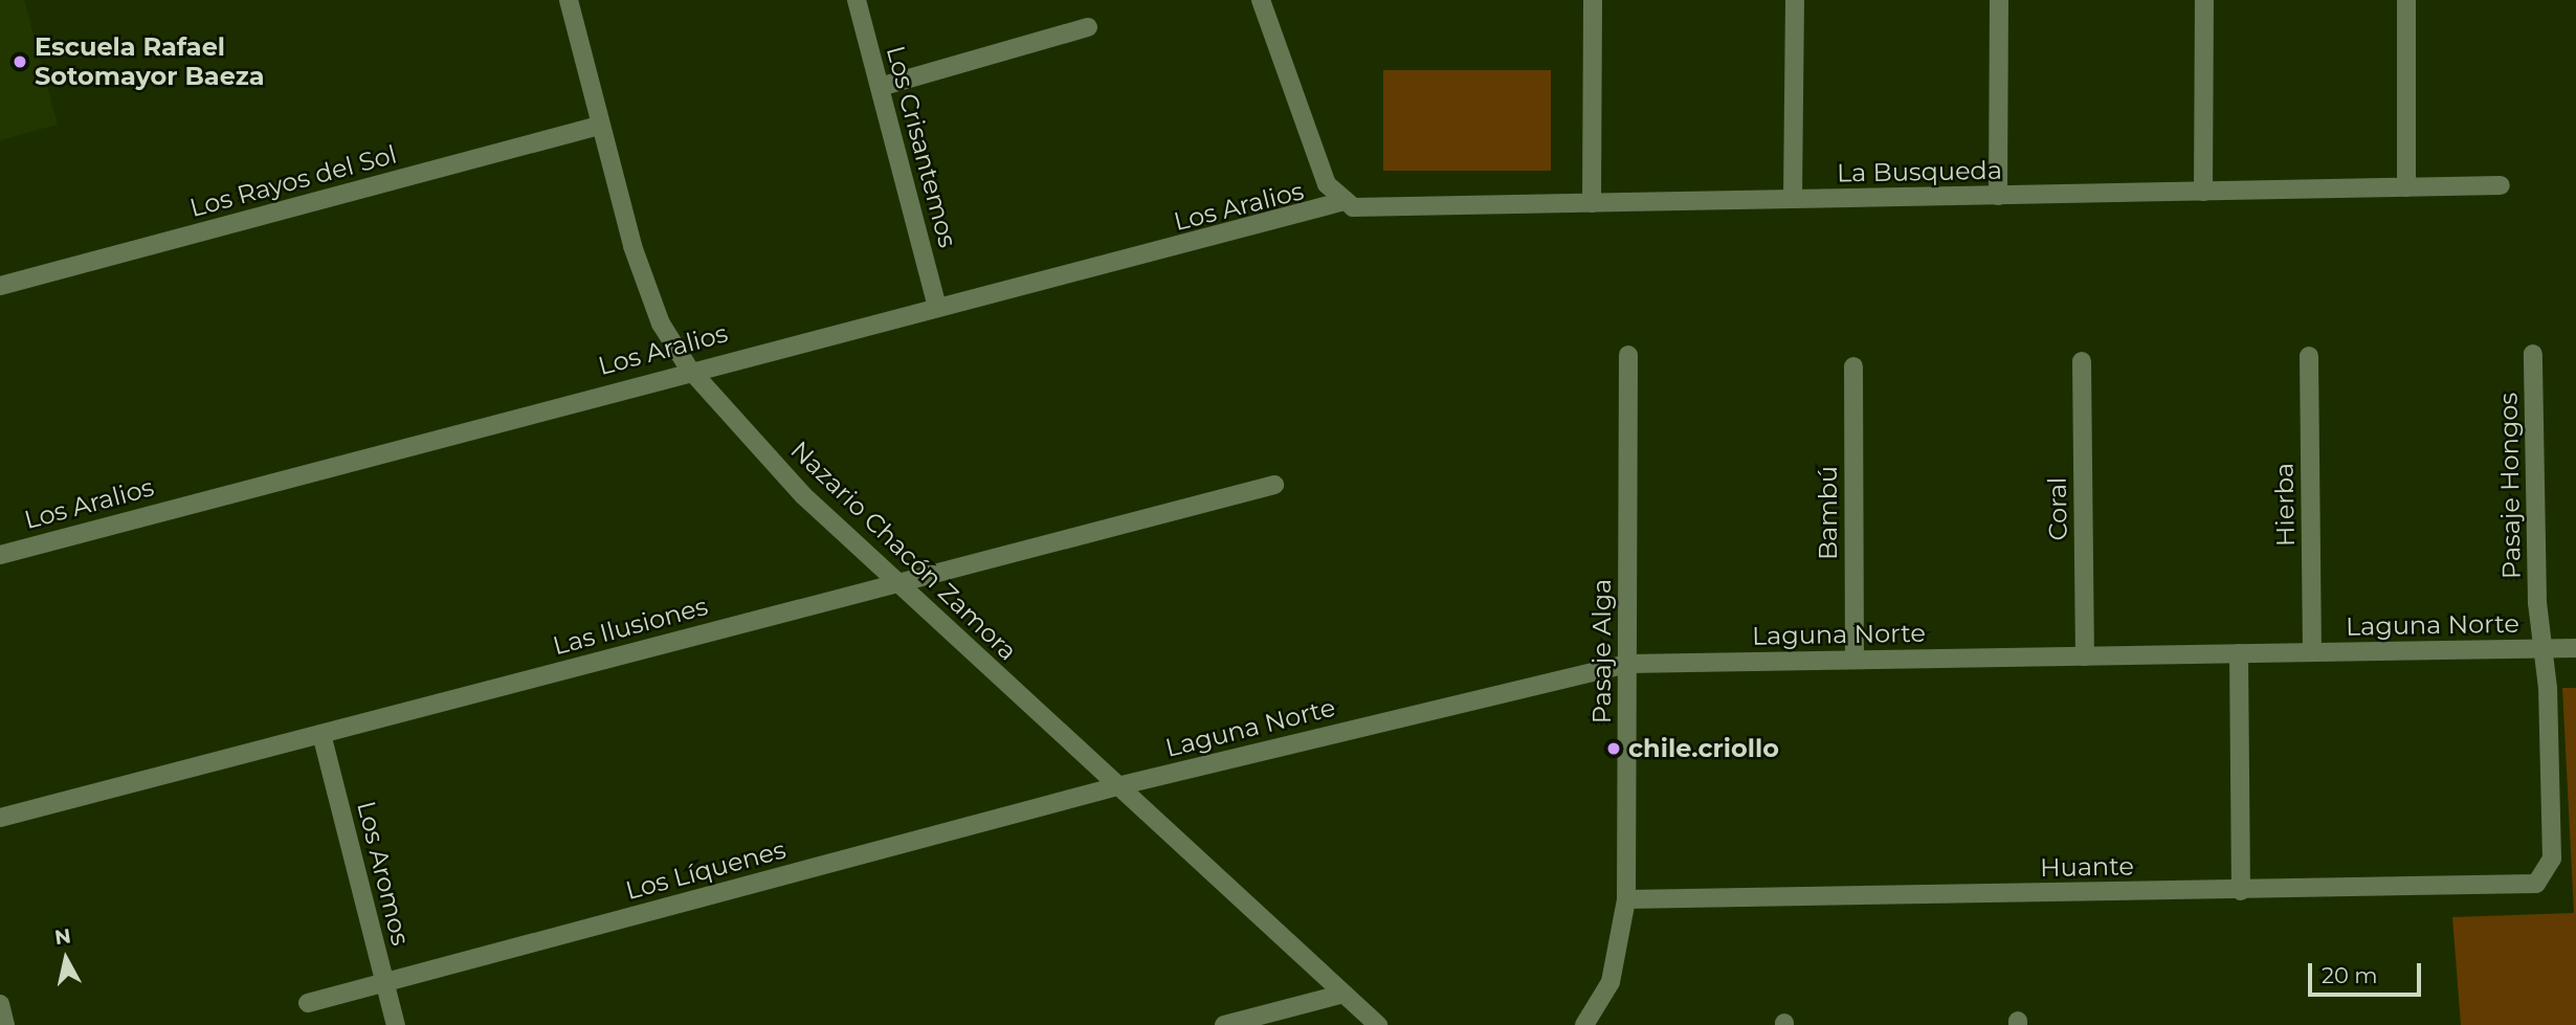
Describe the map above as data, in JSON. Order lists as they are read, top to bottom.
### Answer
{
  "streets": {
    "street": [
      "Los Crisantemos",
      "La Busqueda",
      "Los Rayos del Sol",
      "Los Aralios",
      "Pasaje Hongos",
      "Hierba",
      "Coral",
      "Bambú",
      "Nazario Chacón Zamora",
      "Laguna Norte",
      "Las Ilusiones",
      "Pasaje Alga",
      "Huante",
      "Los Líquenes",
      "Los Aromos"
    ]
  },
  "crossings": [
    ["Los Crisantemos", "Los Aralios"],
    ["La Busqueda", "Los Aralios"],
    ["Los Rayos del Sol", "Nazario Chacón Zamora"],
    ["Los Aralios", "Nazario Chacón Zamora"],
    ["Pasaje Hongos", "Laguna Norte"],
    ["Pasaje Hongos", "Huante"],
    ["Hierba", "Laguna Norte"],
    ["Coral", "Laguna Norte"],
    ["Bambú", "Laguna Norte"],
    ["Nazario Chacón Zamora", "Laguna Norte"],
    ["Nazario Chacón Zamora", "Las Ilusiones"],
    ["Nazario Chacón Zamora", "Los Líquenes"],
    ["Laguna Norte", "Pasaje Alga"],
    ["Laguna Norte", "Los Líquenes"],
    ["Las Ilusiones", "Los Aromos"],
    ["Pasaje Alga", "Huante"],
    ["Los Líquenes", "Los Aromos"]
  ],
  "places": ["Escuela Rafael Sotomayor Baeza", "chile.criollo"],
  "scale_bar": "20 m",
  "north": "top"
}
